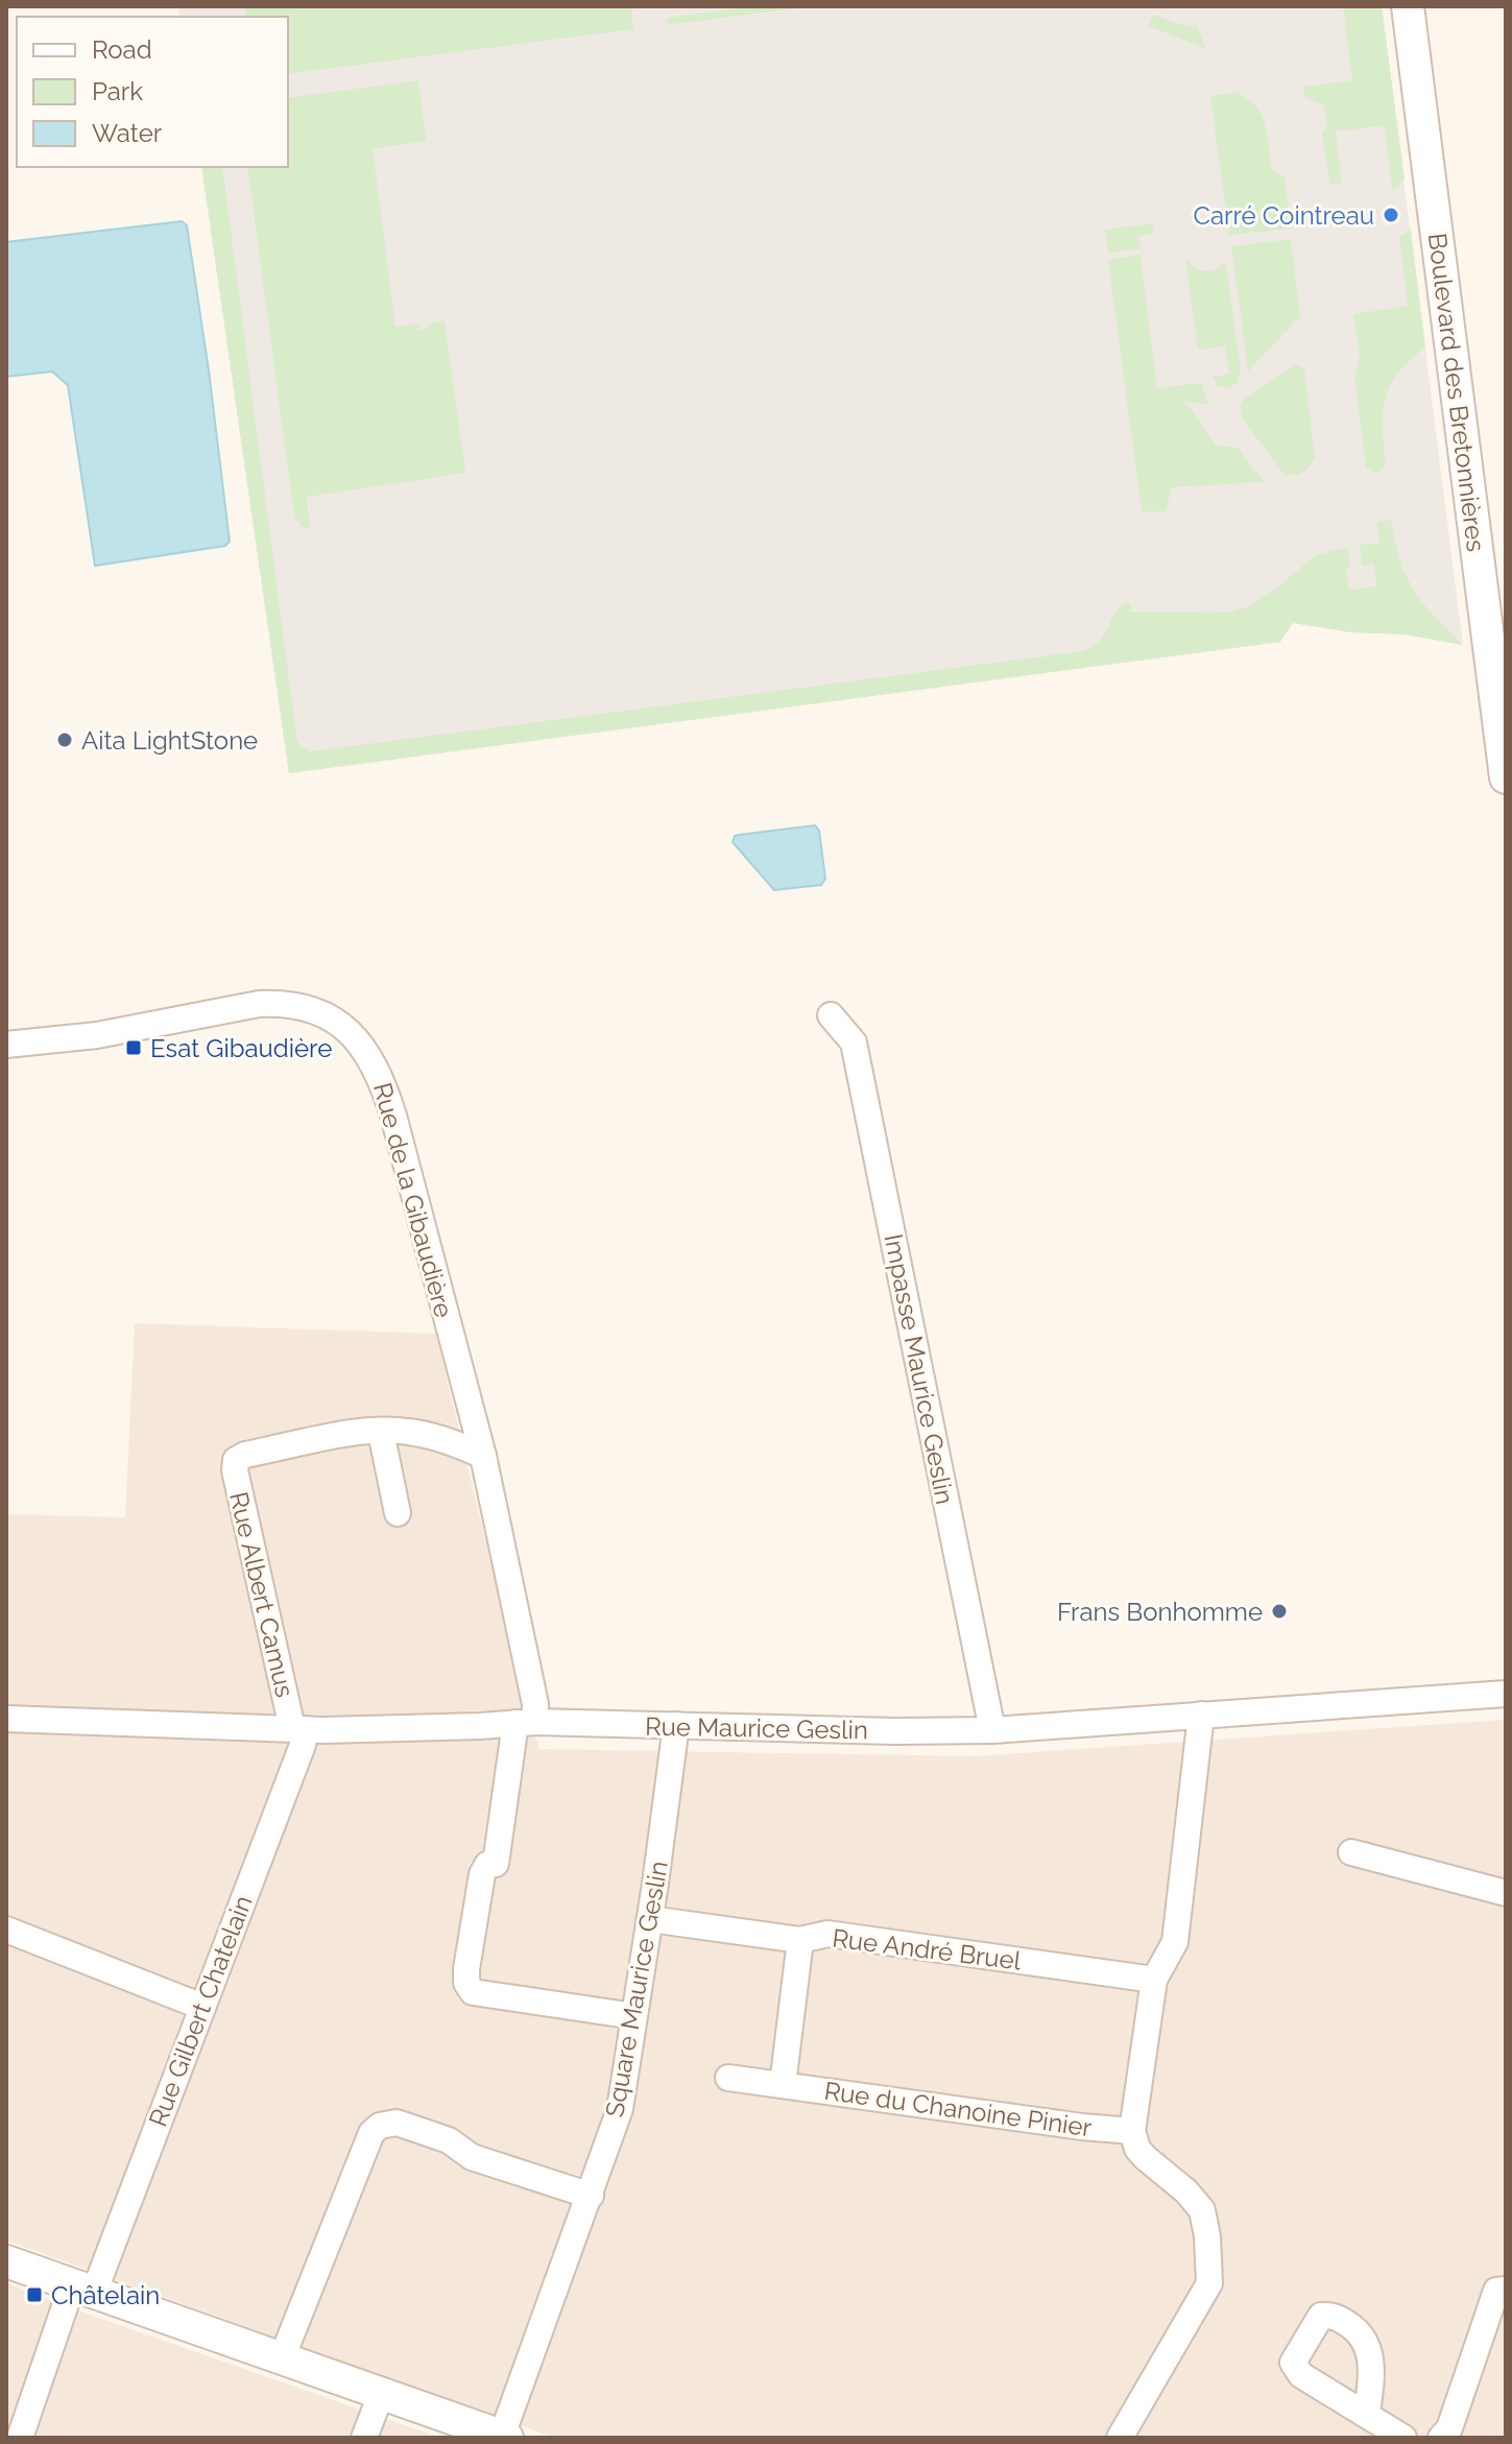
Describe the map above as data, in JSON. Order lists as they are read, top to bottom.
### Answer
{
  "streets": {
    "street": [
      "Boulevard des Bretonnières",
      "Rue de la Gibaudière",
      "Impasse Maurice Geslin",
      "Rue Albert Camus",
      "Rue Maurice Geslin",
      "Rue André Bruel",
      "Square Maurice Geslin",
      "Rue Gilbert Chatelain",
      "Rue du Chanoine Pinier"
    ]
  },
  "crossings": [
    ["Rue de la Gibaudière", "Rue Albert Camus"],
    ["Rue de la Gibaudière", "Rue Maurice Geslin"],
    ["Rue de la Gibaudière", "Square Maurice Geslin"],
    ["Impasse Maurice Geslin", "Rue Maurice Geslin"],
    ["Rue Albert Camus", "Rue Maurice Geslin"],
    ["Rue Albert Camus", "Rue Gilbert Chatelain"],
    ["Rue Maurice Geslin", "Square Maurice Geslin"],
    ["Rue Maurice Geslin", "Rue Gilbert Chatelain"],
    ["Rue André Bruel", "Square Maurice Geslin"]
  ],
  "places": {
    "other": ["Carré Cointreau", "Aita LightStone", "Frans Bonhomme"],
    "transit": ["Esat Gibaudière", "Châtelain"]
  },
  "legend": ["Road", "Park", "Water"]
}
